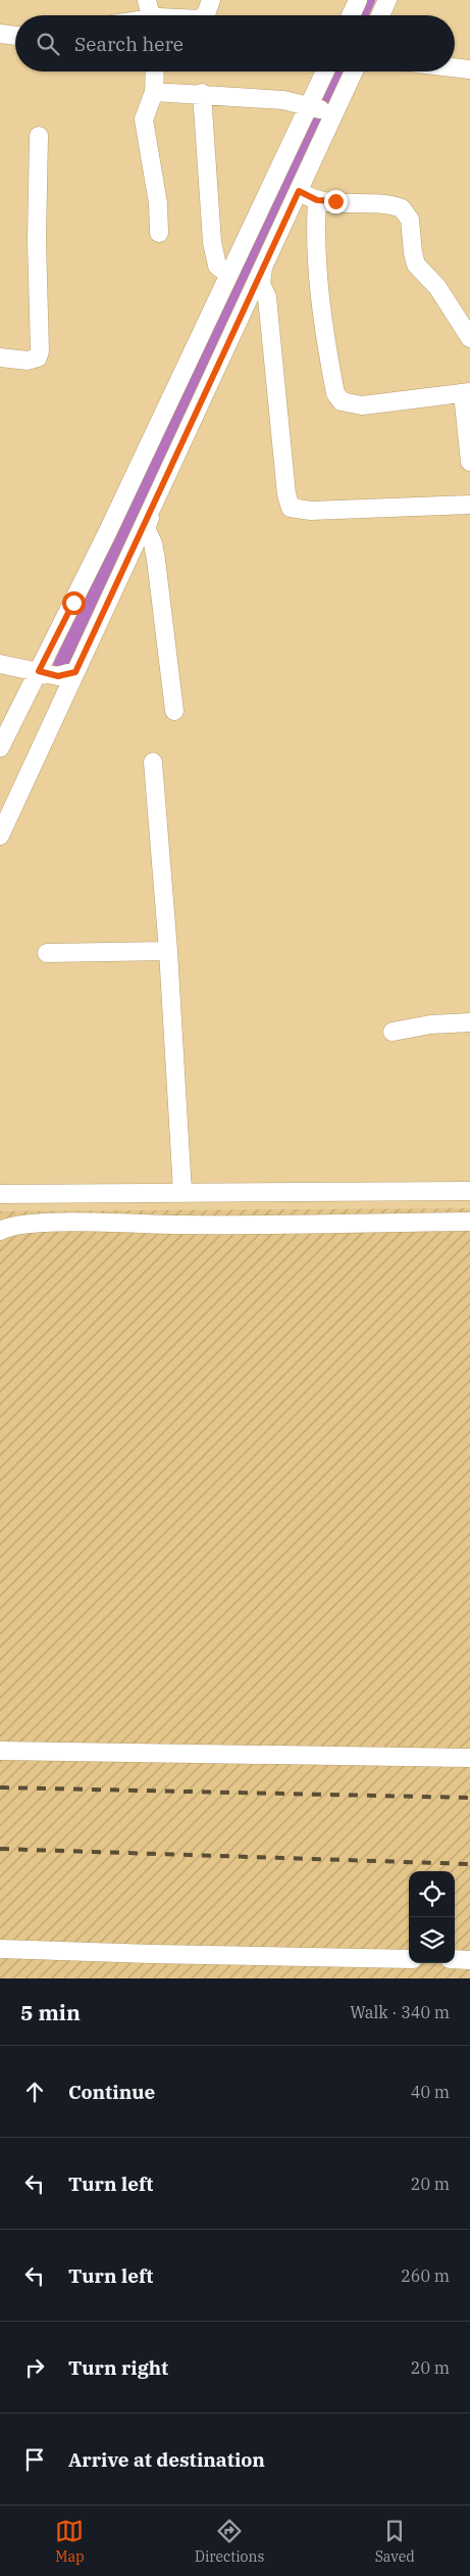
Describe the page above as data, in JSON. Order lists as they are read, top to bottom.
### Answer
{
  "page": {
    "search": "Search here",
    "heading": ["5 min", "Walk · 340 m"],
    "list": [
      ["Continue", "40 m"],
      ["Turn left", "20 m"],
      ["Turn left", "260 m"],
      ["Turn right", "20 m"],
      "Arrive at destination"
    ],
    "nav": ["Map", "Directions", "Saved"]
  }
}
